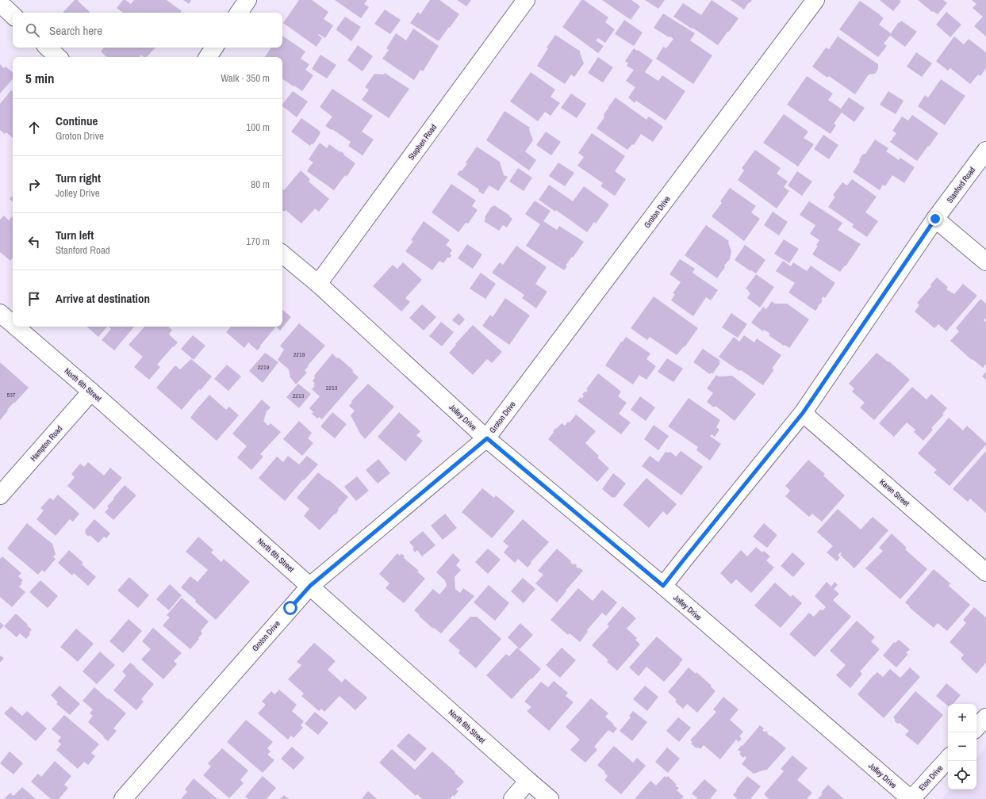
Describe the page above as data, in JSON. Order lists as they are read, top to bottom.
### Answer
{
  "streets": {
    "street": [
      "Stephen Road",
      "Stanford Road",
      "Groton Drive",
      "North 6th Street",
      "Jolley Drive",
      "Hampton Road",
      "Karen Street",
      "Eton Drive"
    ]
  },
  "crossings": [
    ["Stephen Road", "Jolley Drive"],
    ["Stanford Road", "Jolley Drive"],
    ["Stanford Road", "Karen Street"],
    ["Groton Drive", "North 6th Street"],
    ["Groton Drive", "Jolley Drive"],
    ["North 6th Street", "Hampton Road"],
    ["Jolley Drive", "Eton Drive"]
  ],
  "house_numbers": [
    "2219",
    "2219",
    "2213",
    "537",
    "2213"
  ],
  "page": {
    "search": "Search here",
    "heading": ["5 min", "Walk · 350 m"],
    "list": [
      ["Continue", "Groton Drive", "100 m"],
      ["Turn right", "Jolley Drive", "80 m"],
      ["Turn left", "Stanford Road", "170 m"],
      "Arrive at destination"
    ],
    "map_buttons": ["+", "−"]
  }
}
